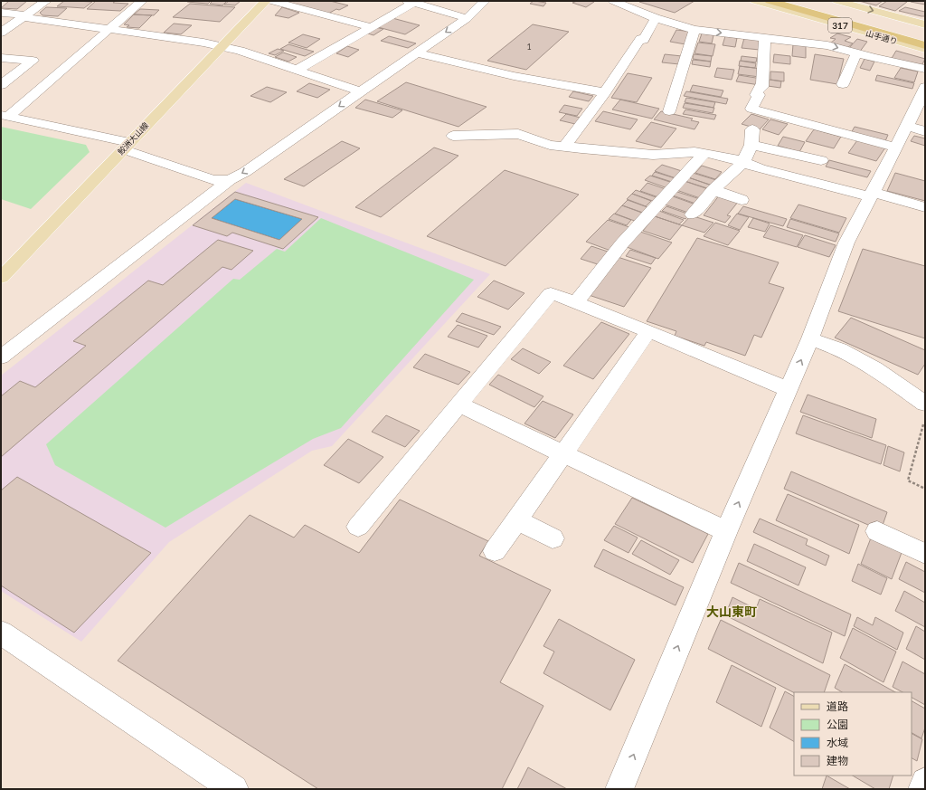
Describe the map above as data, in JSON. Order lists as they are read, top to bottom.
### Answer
{
  "streets": {
    "main road": ["317", "山手通り", "鮫洲大山線"]
  },
  "districts": ["大山東町"],
  "house_numbers": ["1"],
  "legend": [
    "道路",
    "公園",
    "水域",
    "建物"
  ]
}
